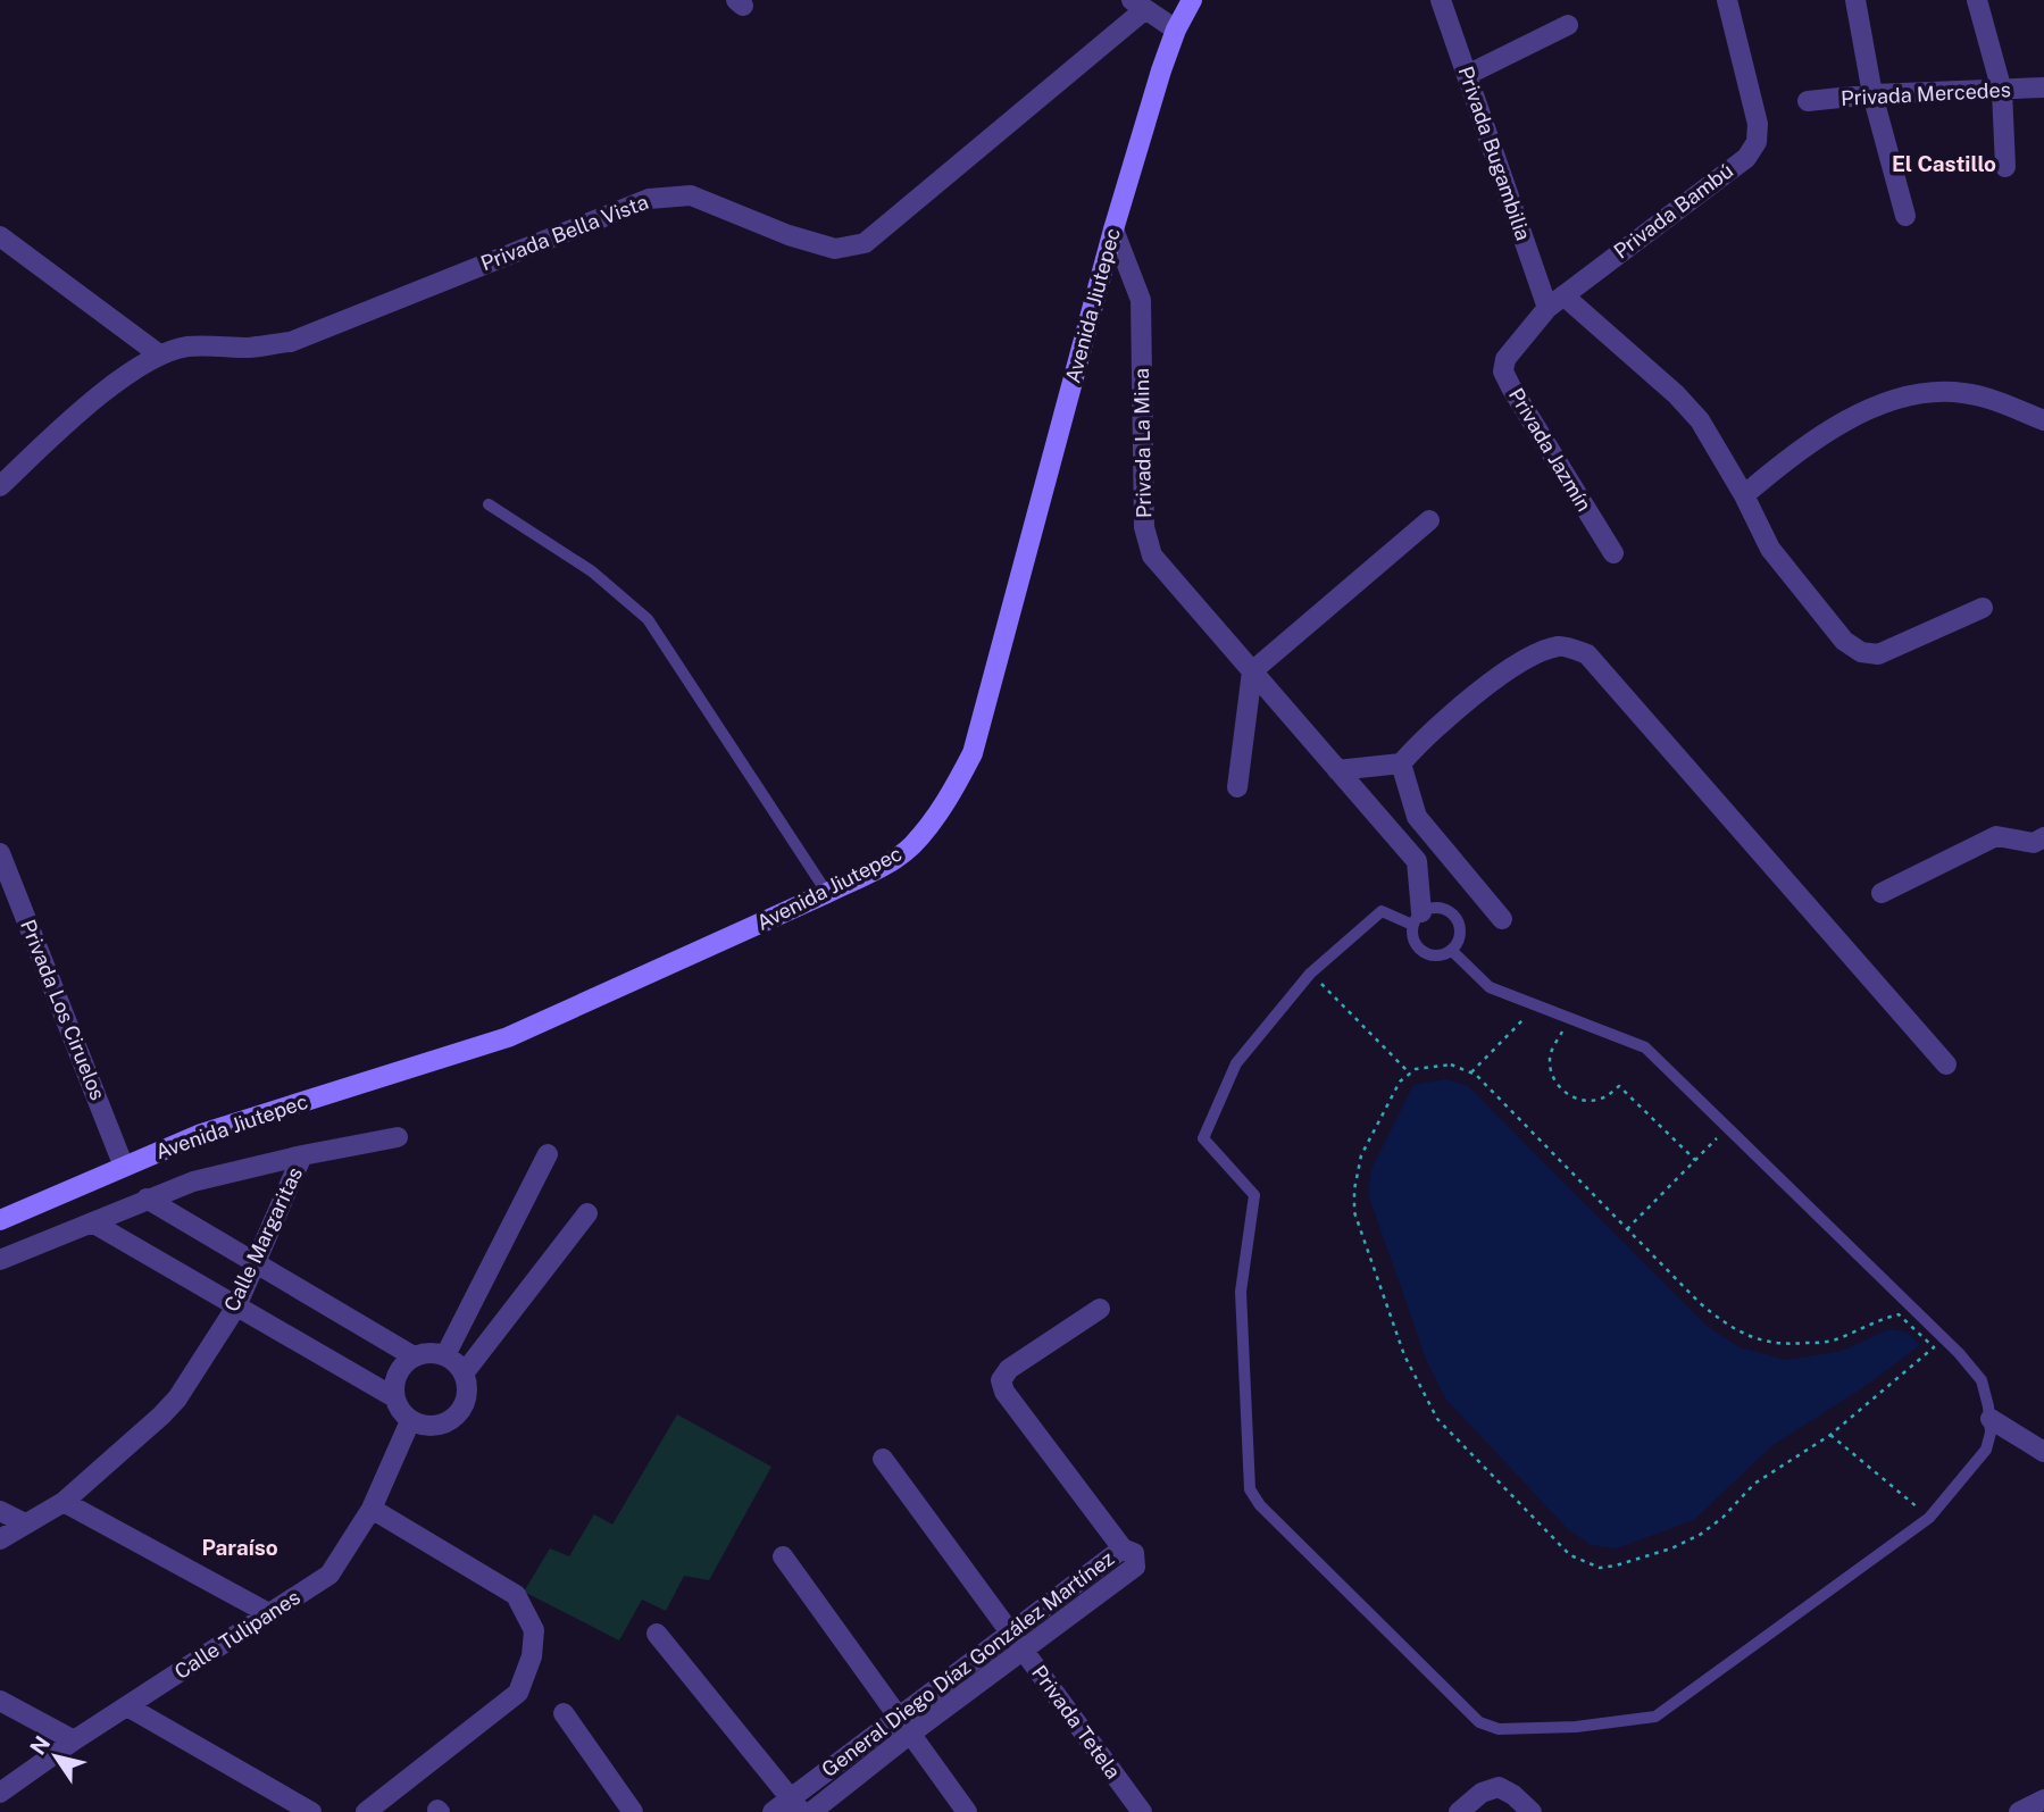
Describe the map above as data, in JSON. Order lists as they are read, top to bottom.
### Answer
{
  "streets": {
    "main road": ["Avenida Jiutepec"],
    "street": [
      "Privada Mercedes",
      "Privada Bugambilia",
      "Privada Bambú",
      "Privada Bella Vista",
      "Privada La Mina",
      "Privada Jazmín",
      "Privada Los Ciruelos",
      "Calle Margaritas",
      "Calle Tulipanes",
      "General Diego Díaz González Martínez",
      "Privada Tetela"
    ]
  },
  "crossings": [
    ["Privada Bugambilia", "Privada Bambú"],
    ["Privada Bugambilia", "Privada Jazmín"],
    ["Privada Bambú", "Privada Jazmín"],
    ["Avenida Jiutepec", "Privada La Mina"],
    ["Avenida Jiutepec", "Privada Los Ciruelos"],
    ["General Diego Díaz González Martínez", "Privada Tetela"]
  ],
  "districts": ["El Castillo", "Paraíso"],
  "north": "top left"
}
